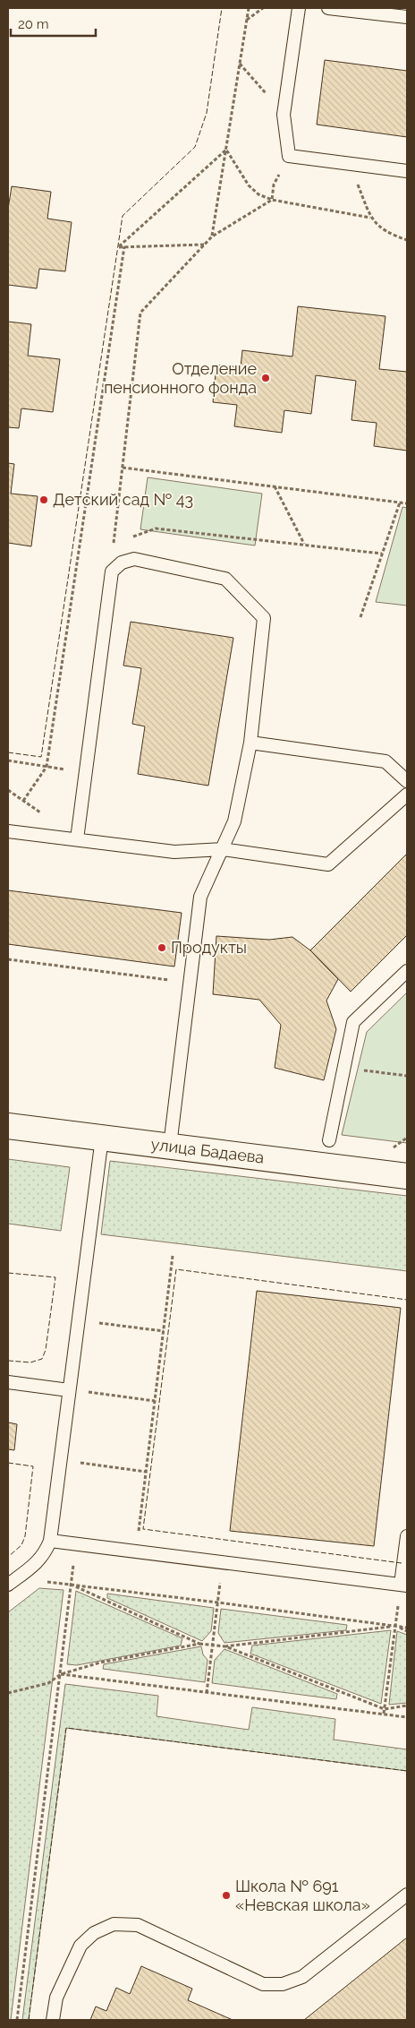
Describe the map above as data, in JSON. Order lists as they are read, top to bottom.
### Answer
{
  "streets": {
    "street": ["улица Бадаева"]
  },
  "places": [
    "Отделение пенсионного фонда",
    "Детский сад № 43",
    "Продукты",
    "Школа № 691 «Невская школа»"
  ],
  "scale_bar": "20 m"
}
